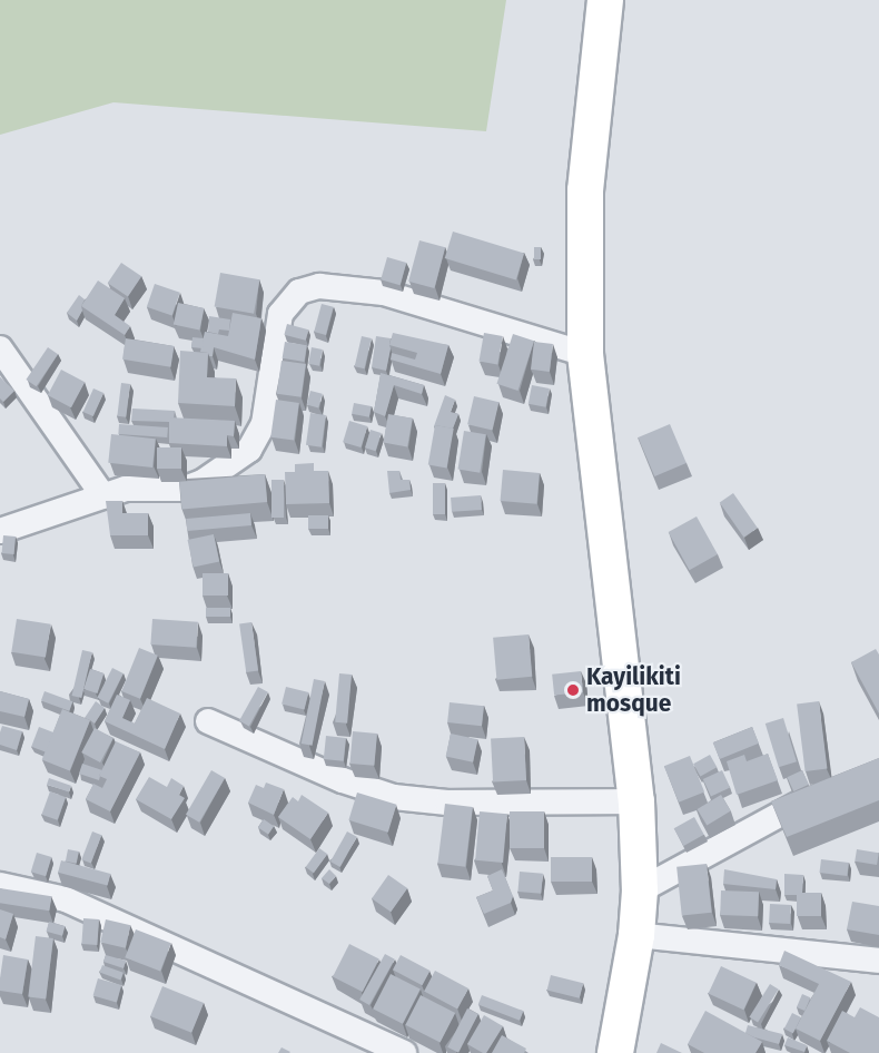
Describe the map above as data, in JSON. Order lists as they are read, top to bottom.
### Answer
{
  "places": ["Kayilikiti mosque"]
}
